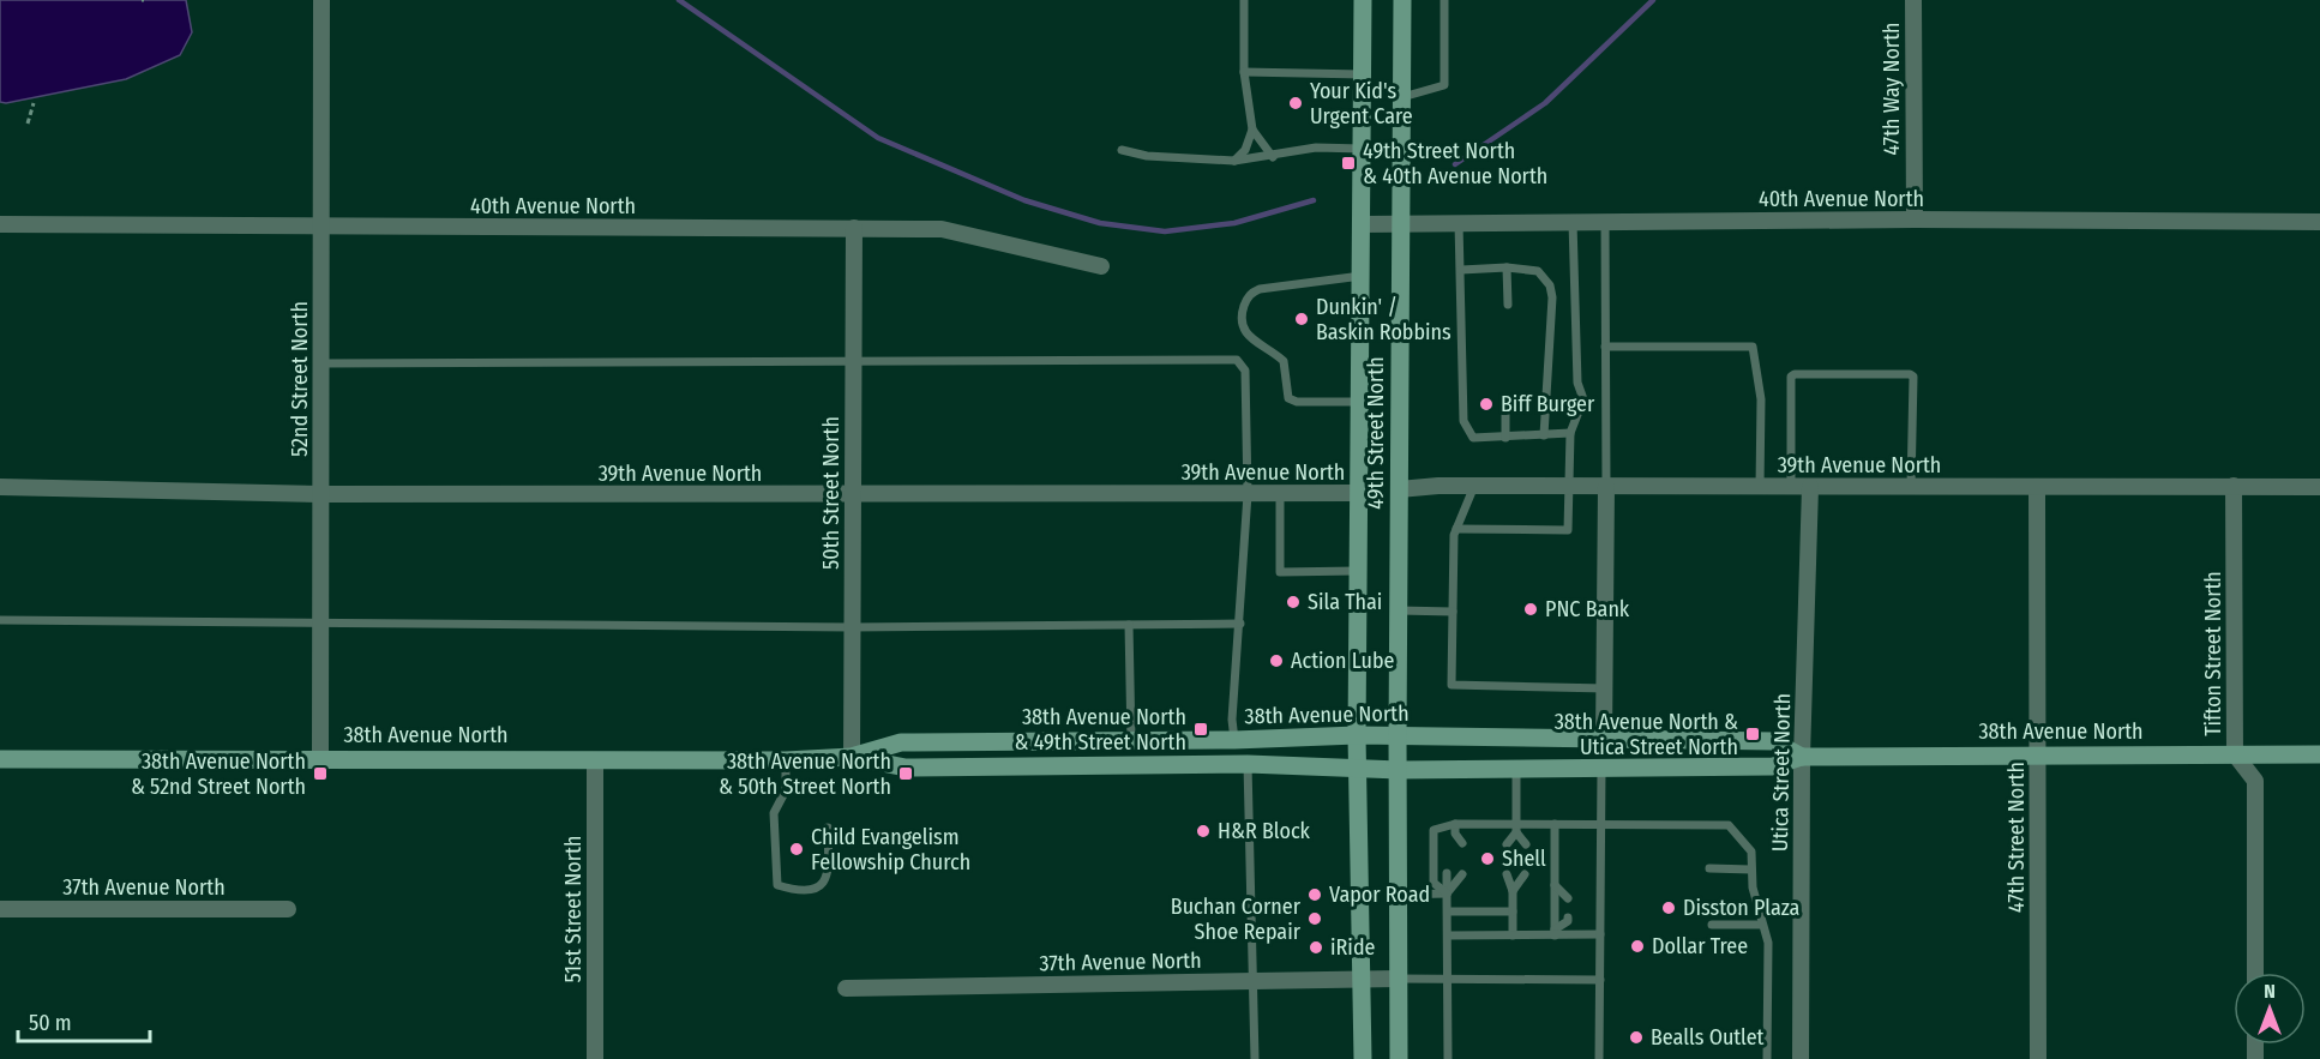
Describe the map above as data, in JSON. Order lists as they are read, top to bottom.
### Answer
{
  "streets": {
    "main road": ["49th Street North", "38th Avenue North"],
    "street": [
      "47th Way North",
      "40th Avenue North",
      "52nd Street North",
      "39th Avenue North",
      "50th Street North",
      "Tifton Street North",
      "Utica Street North",
      "47th Street North",
      "37th Avenue North",
      "51st Street North"
    ]
  },
  "crossings": [
    ["47th Way North", "40th Avenue North"],
    ["40th Avenue North", "52nd Street North"],
    ["40th Avenue North", "49th Street North"],
    ["40th Avenue North", "50th Street North"],
    ["52nd Street North", "39th Avenue North"],
    ["52nd Street North", "38th Avenue North"],
    ["49th Street North", "39th Avenue North"],
    ["49th Street North", "38th Avenue North"],
    ["39th Avenue North", "50th Street North"],
    ["39th Avenue North", "Tifton Street North"],
    ["39th Avenue North", "Utica Street North"],
    ["39th Avenue North", "47th Street North"],
    ["50th Street North", "38th Avenue North"],
    ["Tifton Street North", "38th Avenue North"],
    ["38th Avenue North", "Utica Street North"],
    ["38th Avenue North", "47th Street North"],
    ["38th Avenue North", "51st Street North"]
  ],
  "places": {
    "other": [
      "Your Kid's Urgent Care",
      "Dunkin' / Baskin Robbins",
      "Biff Burger",
      "Sila Thai",
      "PNC Bank",
      "Action Lube",
      "H&R Block",
      "Child Evangelism Fellowship Church",
      "Shell",
      "Vapor Road",
      "Disston Plaza",
      "Buchan Corner Shoe Repair",
      "Dollar Tree",
      "iRide",
      "Bealls Outlet"
    ],
    "transit": [
      "49th Street North & 40th Avenue North",
      "38th Avenue North & 49th Street North",
      "38th Avenue North & Utica Street North",
      "38th Avenue North & 52nd Street North",
      "38th Avenue North & 50th Street North"
    ]
  },
  "scale_bar": "50 m",
  "north": "top"
}
